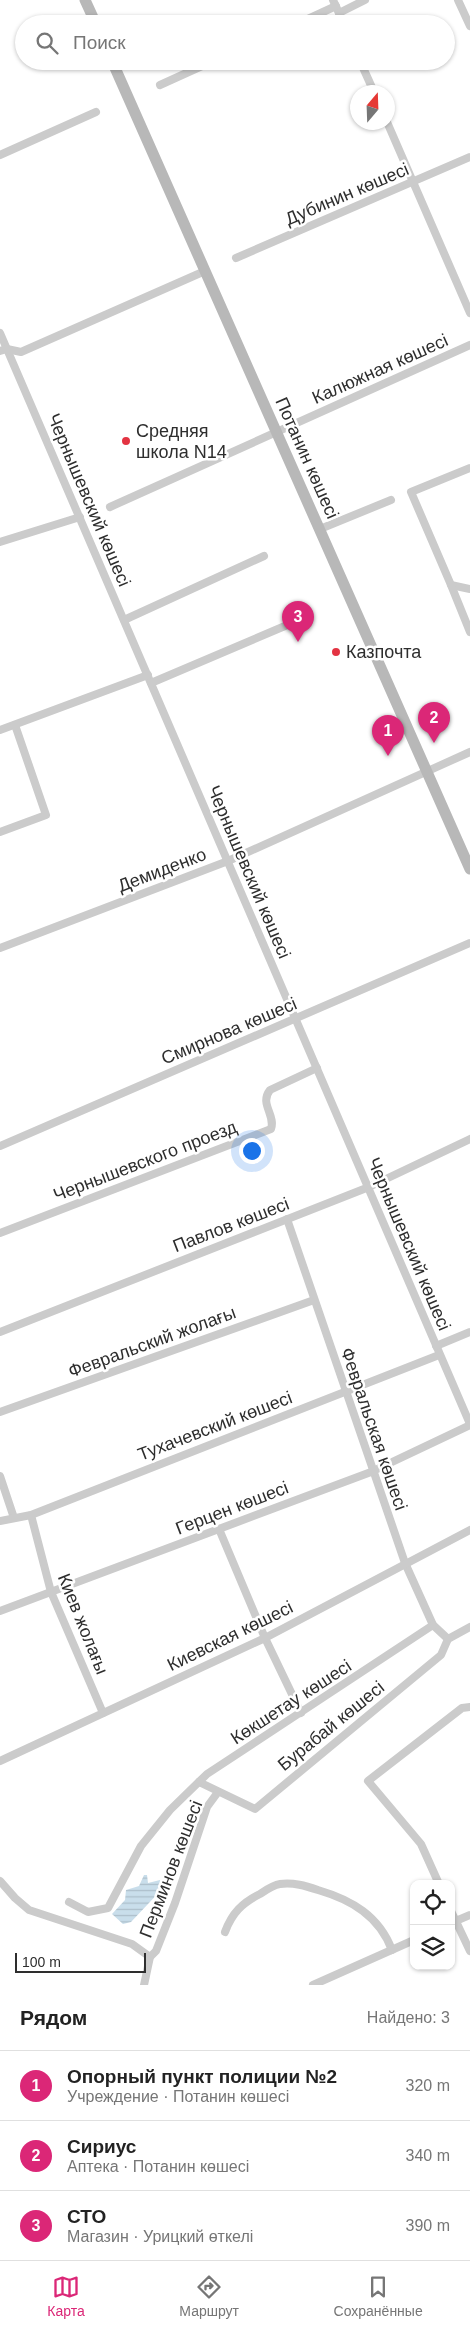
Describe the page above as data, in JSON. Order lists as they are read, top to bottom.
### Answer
{
  "streets": {
    "main road": ["Потанин көшесі"],
    "street": [
      "Дубинин көшесі",
      "Калюжная көшесі",
      "Чернышевский көшесі",
      "Демиденко",
      "Смирнова көшесі",
      "Чернышевского проезд",
      "Павлов көшесі",
      "Февральский жолағы",
      "Тухачевский көшесі",
      "Февральская көшесі",
      "Герцен көшесі",
      "Киев жолағы",
      "Киевская көшесі",
      "Көкшетау көшесі",
      "Бурабай көшесі",
      "Перминов көшесі"
    ]
  },
  "crossings": [
    ["Калюжная көшесі", "Потанин көшесі"],
    ["Потанин көшесі", "Демиденко"],
    ["Чернышевский көшесі", "Демиденко"],
    ["Чернышевский көшесі", "Смирнова көшесі"],
    ["Чернышевский көшесі", "Чернышевского проезд"],
    ["Чернышевский көшесі", "Павлов көшесі"],
    ["Чернышевский көшесі", "Тухачевский көшесі"],
    ["Чернышевский көшесі", "Герцен көшесі"],
    ["Павлов көшесі", "Февральская көшесі"],
    ["Февральский жолағы", "Февральская көшесі"],
    ["Тухачевский көшесі", "Февральская көшесі"],
    ["Тухачевский көшесі", "Киев жолағы"],
    ["Февральская көшесі", "Герцен көшесі"],
    ["Февральская көшесі", "Киевская көшесі"],
    ["Февральская көшесі", "Көкшетау көшесі"],
    ["Февральская көшесі", "Бурабай көшесі"],
    ["Герцен көшесі", "Киев жолағы"],
    ["Киев жолағы", "Киевская көшесі"],
    ["Көкшетау көшесі", "Бурабай көшесі"],
    ["Бурабай көшесі", "Перминов көшесі"]
  ],
  "places": ["Средняя школа N14", "Казпочта"],
  "scale_bar": "100 m",
  "north": "top",
  "page": {
    "search": "Поиск",
    "pins": ["3", "2", "1"],
    "scale": "100 m",
    "heading": ["Рядом", "Найдено: 3"],
    "list": [
      {
        "mark": "1",
        "name": "Опорный пункт полиции №2",
        "note": "Учреждение · Потанин көшесі",
        "value": "320 m"
      },
      {
        "mark": "2",
        "name": "Сириус",
        "note": "Аптека · Потанин көшесі",
        "value": "340 m"
      },
      {
        "mark": "3",
        "name": "СТО",
        "note": "Магазин · Урицкий өткелі",
        "value": "390 m"
      }
    ],
    "nav": ["Карта", "Маршрут", "Сохранённые"]
  }
}
